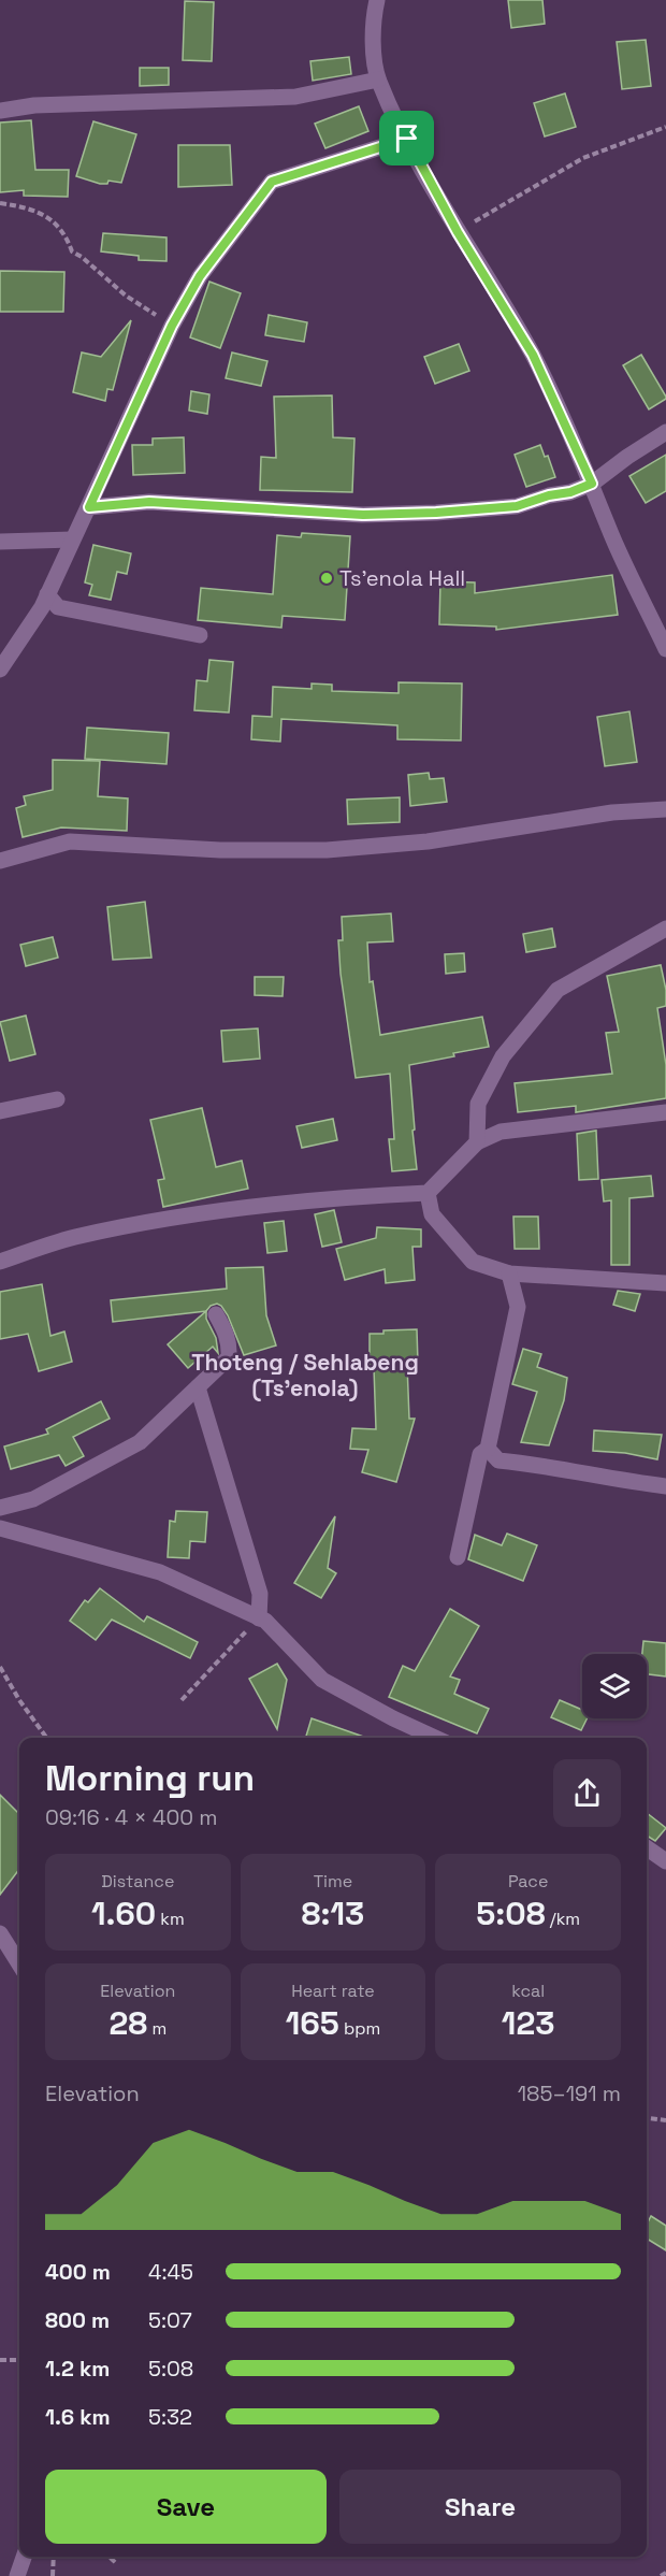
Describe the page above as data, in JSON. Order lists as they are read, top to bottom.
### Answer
{
  "districts": ["Thoteng / Sehlabeng (Ts'enola)"],
  "places": ["Ts'enola Hall"],
  "page": {
    "heading": ["Morning run", "09:16 · 4 × 400 m"],
    "stats": [
      ["Distance", "1.60 km"],
      ["Time", "8:13"],
      ["Pace", "5:08 /km"],
      ["Elevation", "28 m"],
      ["Heart rate", "165 bpm"],
      ["kcal", "123"]
    ],
    "chart": ["Elevation", "185–191 m"],
    "list": [
      {
        "name": "400 m",
        "note": "4:45"
      },
      {
        "name": "800 m",
        "note": "5:07"
      },
      {
        "name": "1.2 km",
        "note": "5:08"
      },
      {
        "name": "1.6 km",
        "note": "5:32"
      }
    ],
    "buttons": ["Save", "Share"]
  }
}
